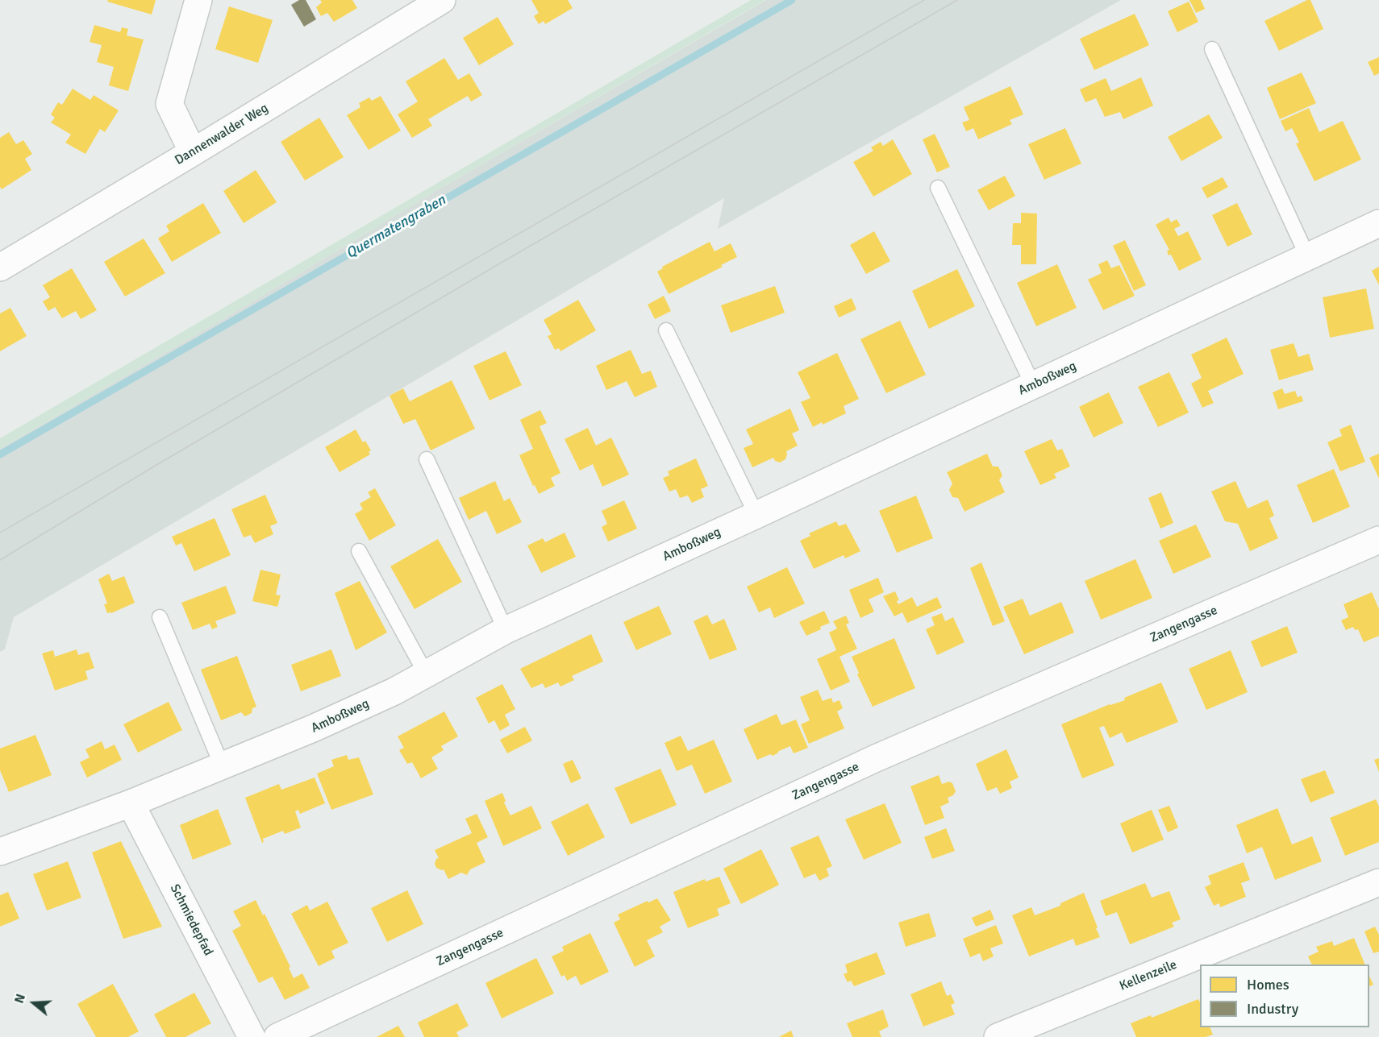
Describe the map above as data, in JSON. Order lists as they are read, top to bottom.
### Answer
{
  "streets": {
    "street": [
      "Dannenwalder Weg",
      "Amboßweg",
      "Zangengasse",
      "Schmiedepfad",
      "Kellenzeile"
    ]
  },
  "crossings": [
    ["Amboßweg", "Schmiedepfad"]
  ],
  "water": ["Quermatengraben"],
  "legend": ["Homes", "Industry"],
  "north": "left"
}
